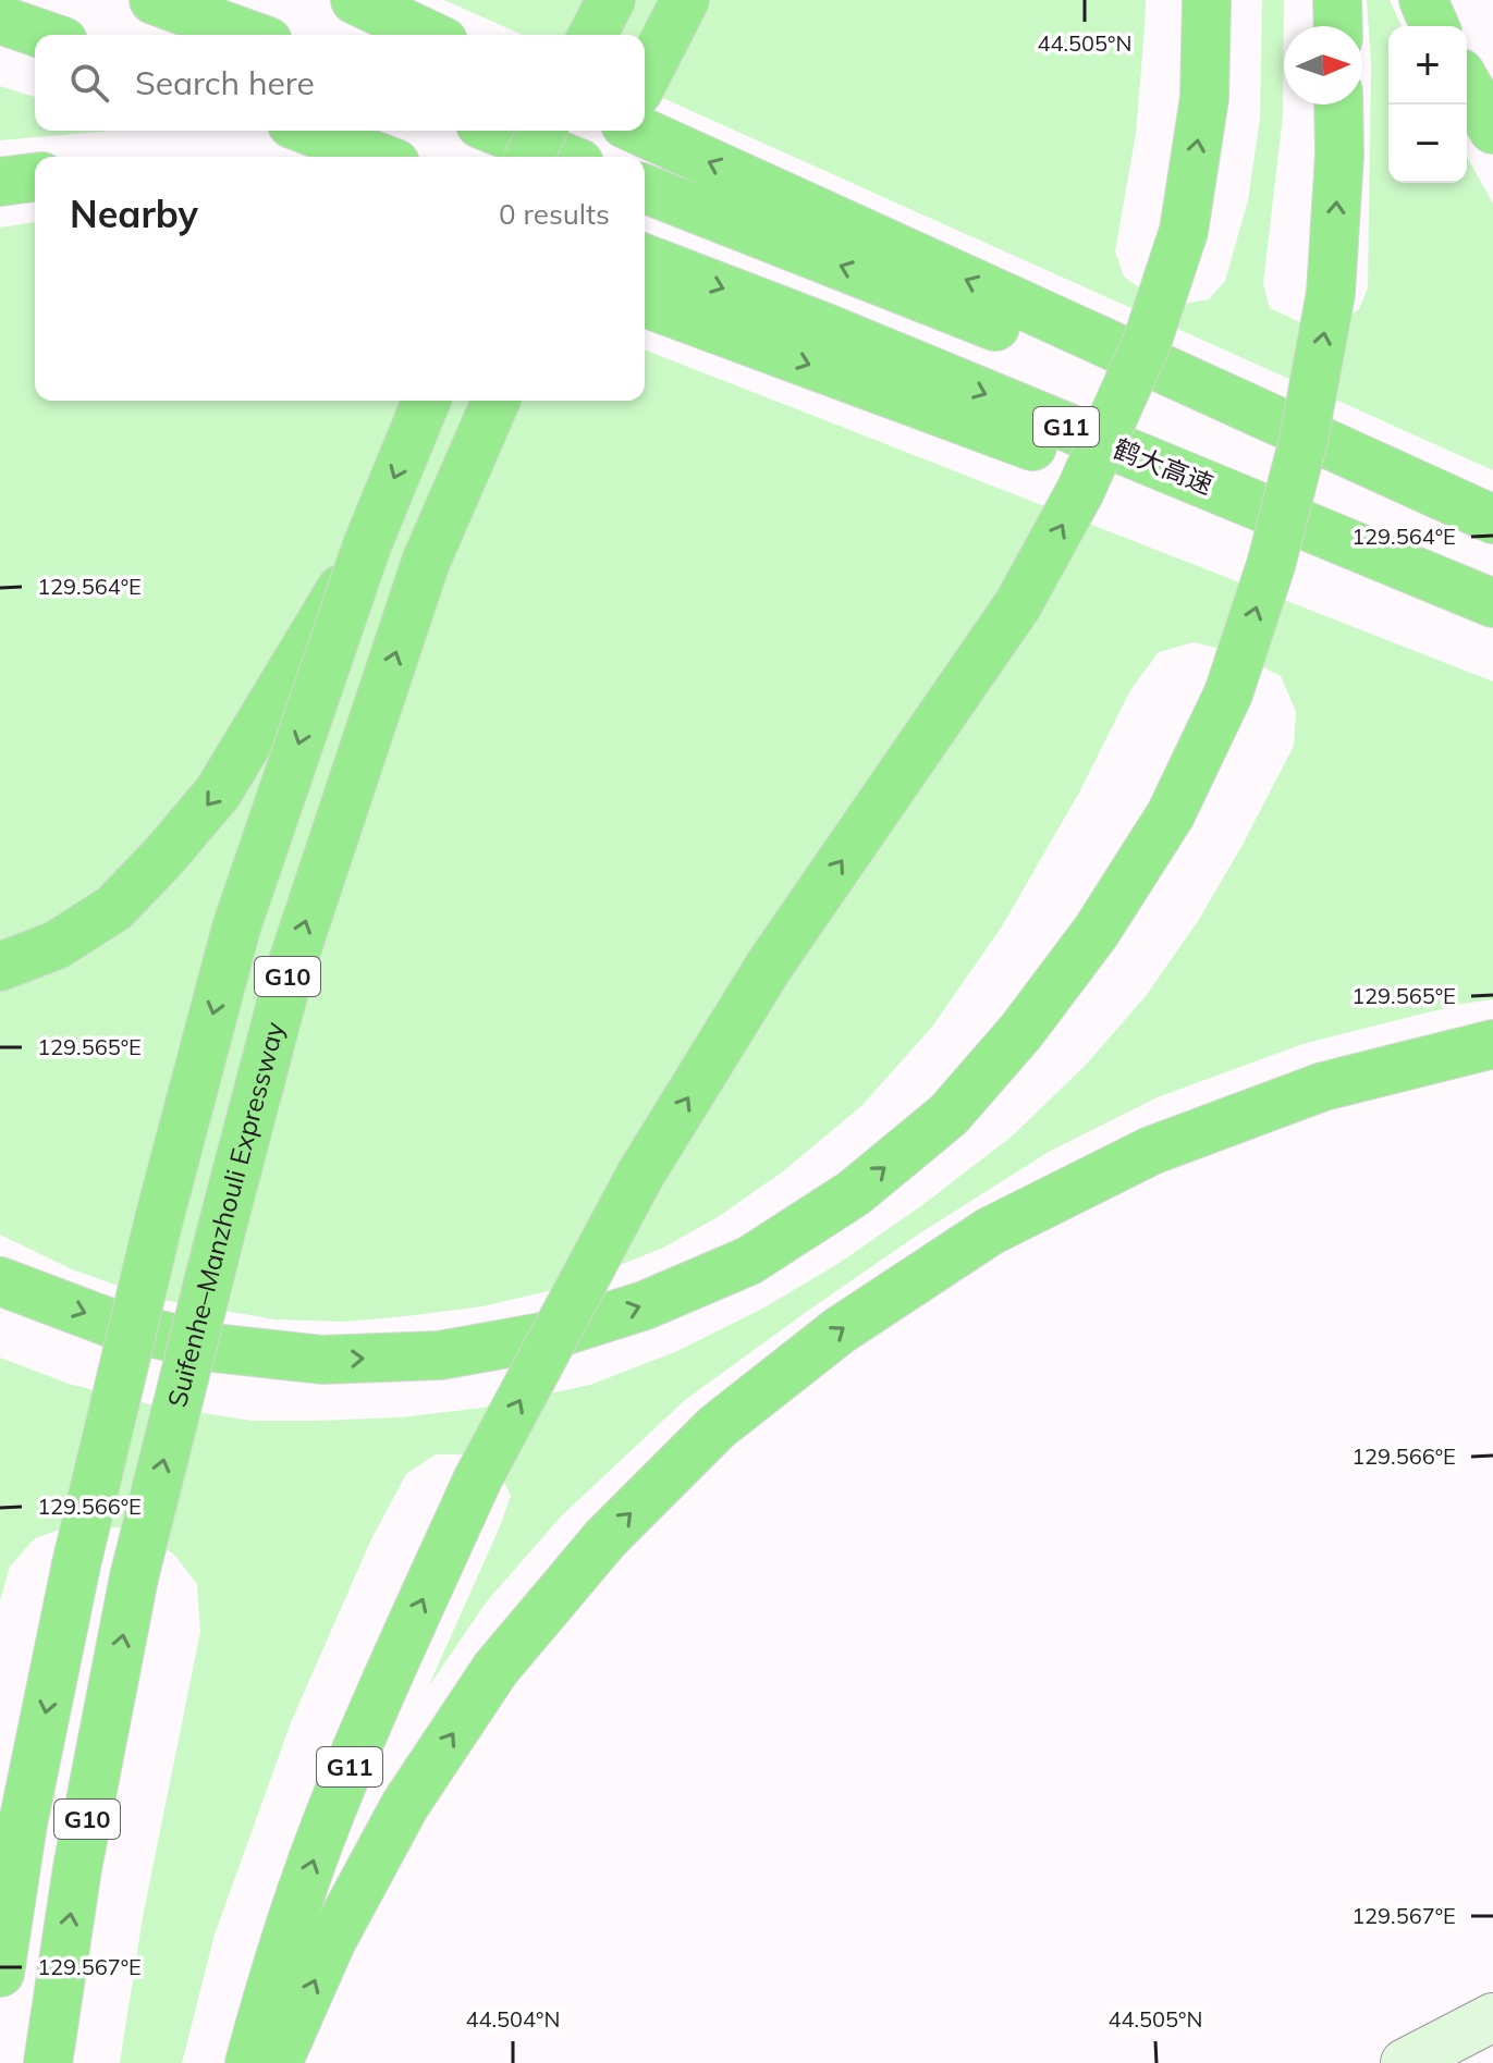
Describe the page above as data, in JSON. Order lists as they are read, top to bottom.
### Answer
{
  "streets": {
    "highway": [
      "G11",
      "鹤大高速",
      "G10",
      "Suifenhe–Manzhouli Expressway"
    ]
  },
  "north": "right",
  "page": {
    "map_buttons": ["+", "−"],
    "search": "Search here",
    "heading": ["Nearby", "0 results"]
  },
  "coordinates": [
    "44.505°N",
    "129.564°E",
    "129.565°E",
    "129.566°E",
    "129.567°E",
    "44.504°N"
  ]
}
